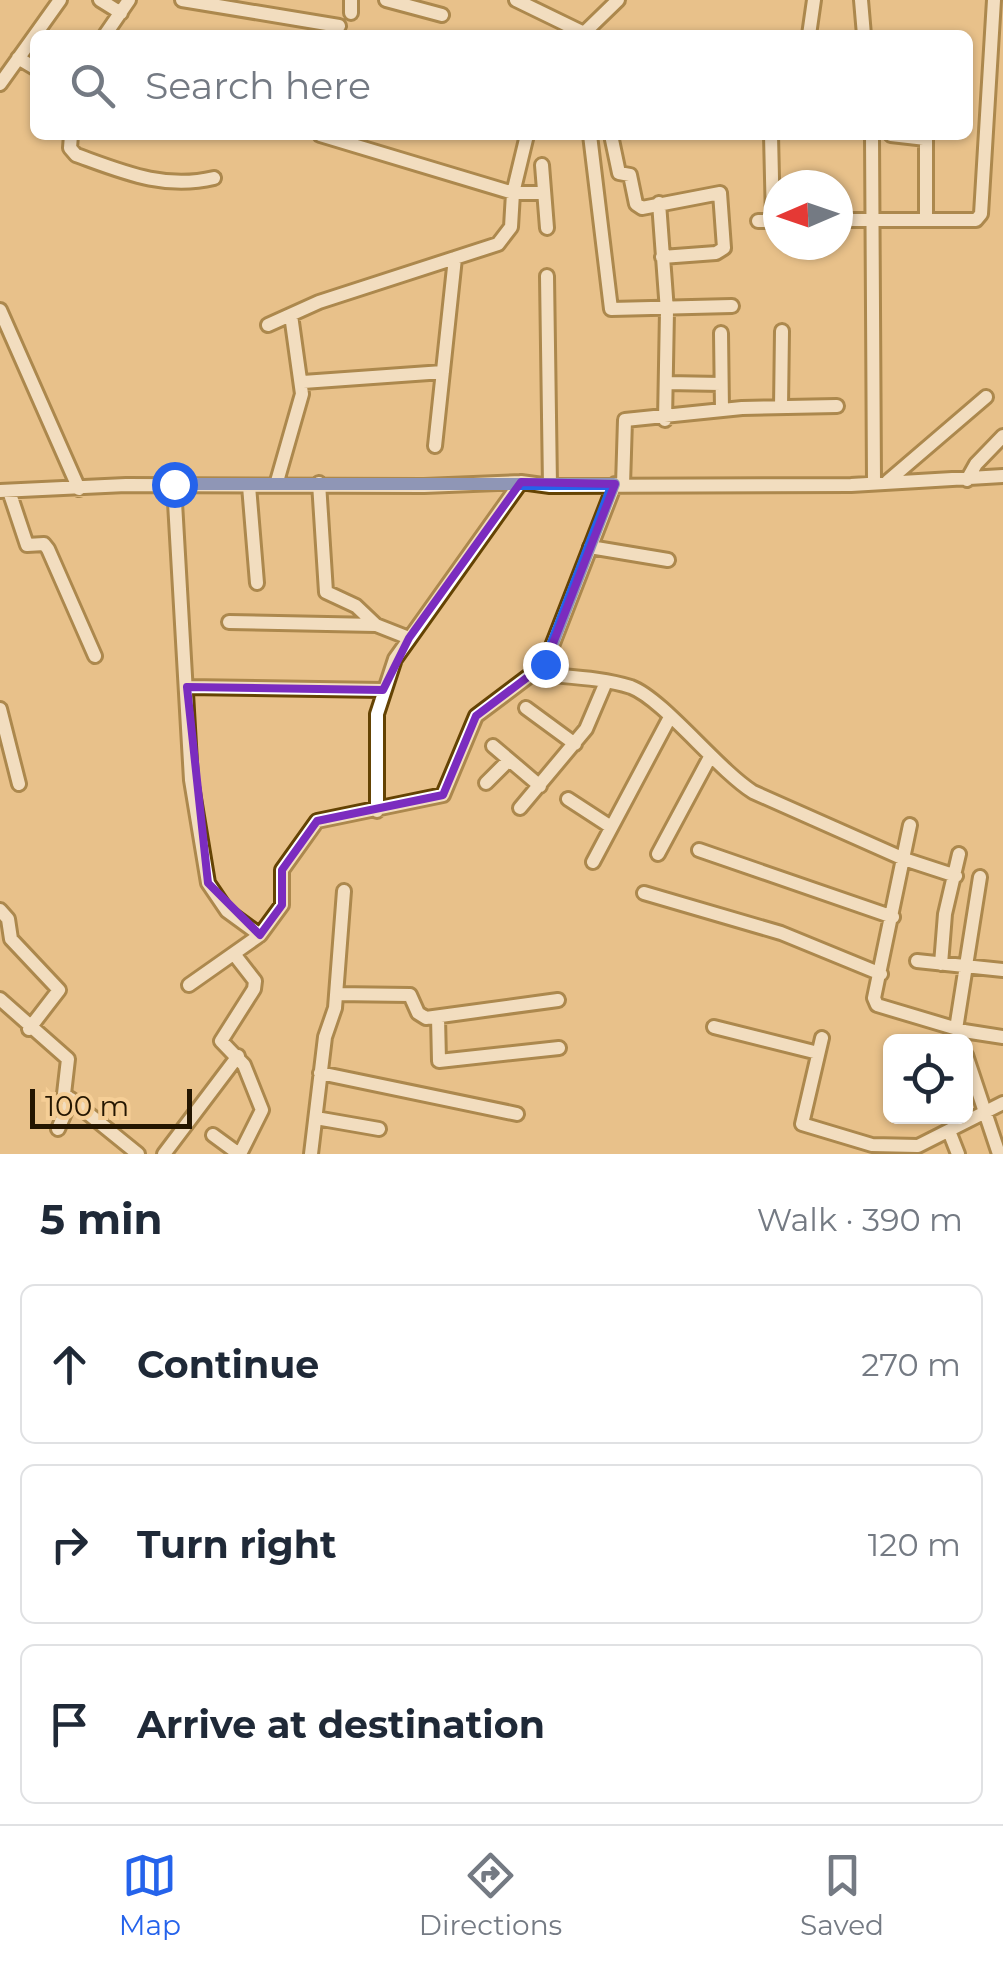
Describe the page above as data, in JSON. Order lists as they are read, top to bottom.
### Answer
{
  "scale_bar": "100 m",
  "north": "left",
  "page": {
    "search": "Search here",
    "scale": "100 m",
    "heading": ["5 min", "Walk · 390 m"],
    "list": [
      ["Continue", "270 m"],
      ["Turn right", "120 m"],
      "Arrive at destination"
    ],
    "nav": ["Map", "Directions", "Saved"]
  }
}
